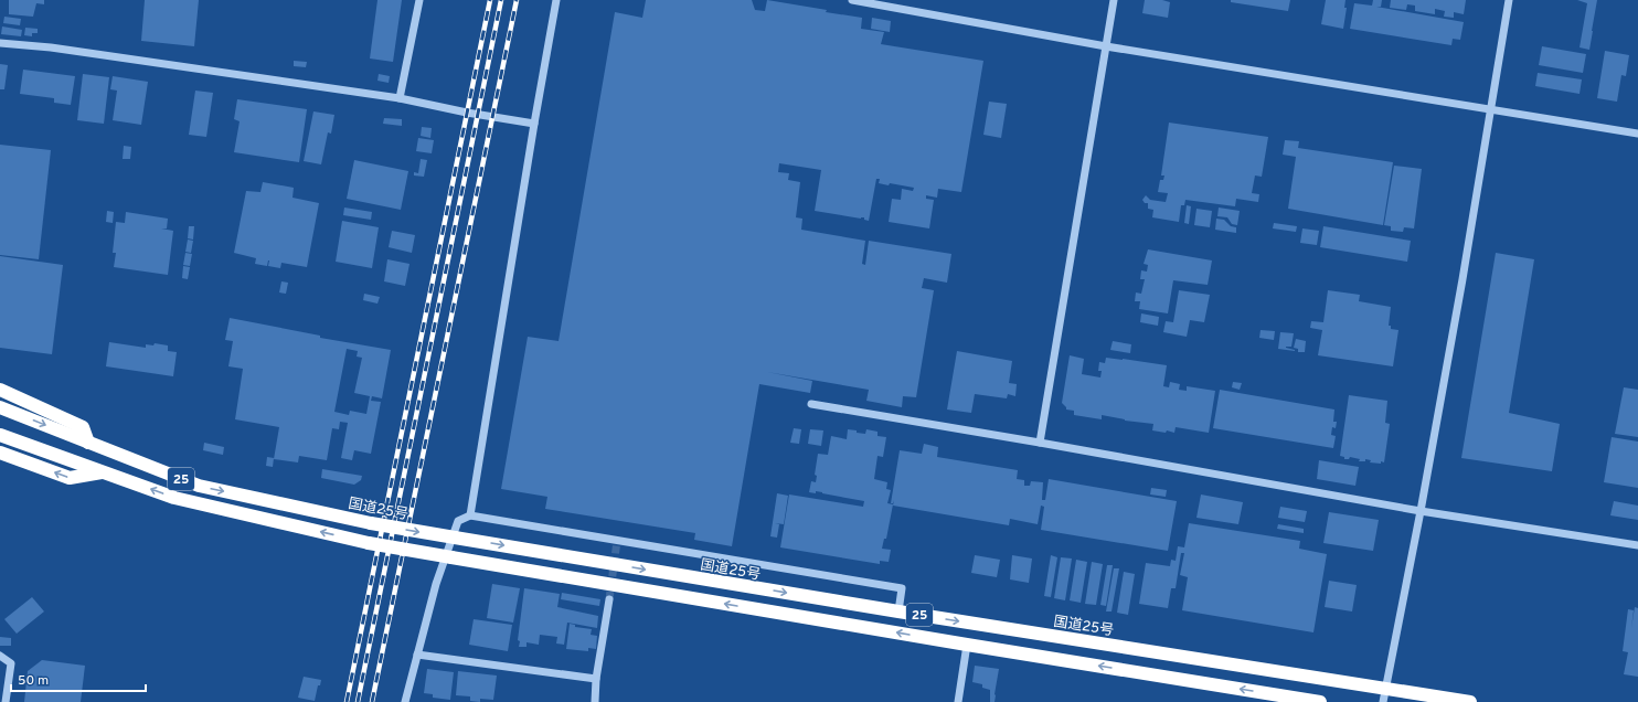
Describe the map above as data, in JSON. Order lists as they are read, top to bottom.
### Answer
{
  "streets": {
    "highway": ["25", "国道25号"]
  },
  "scale_bar": "50 m"
}
